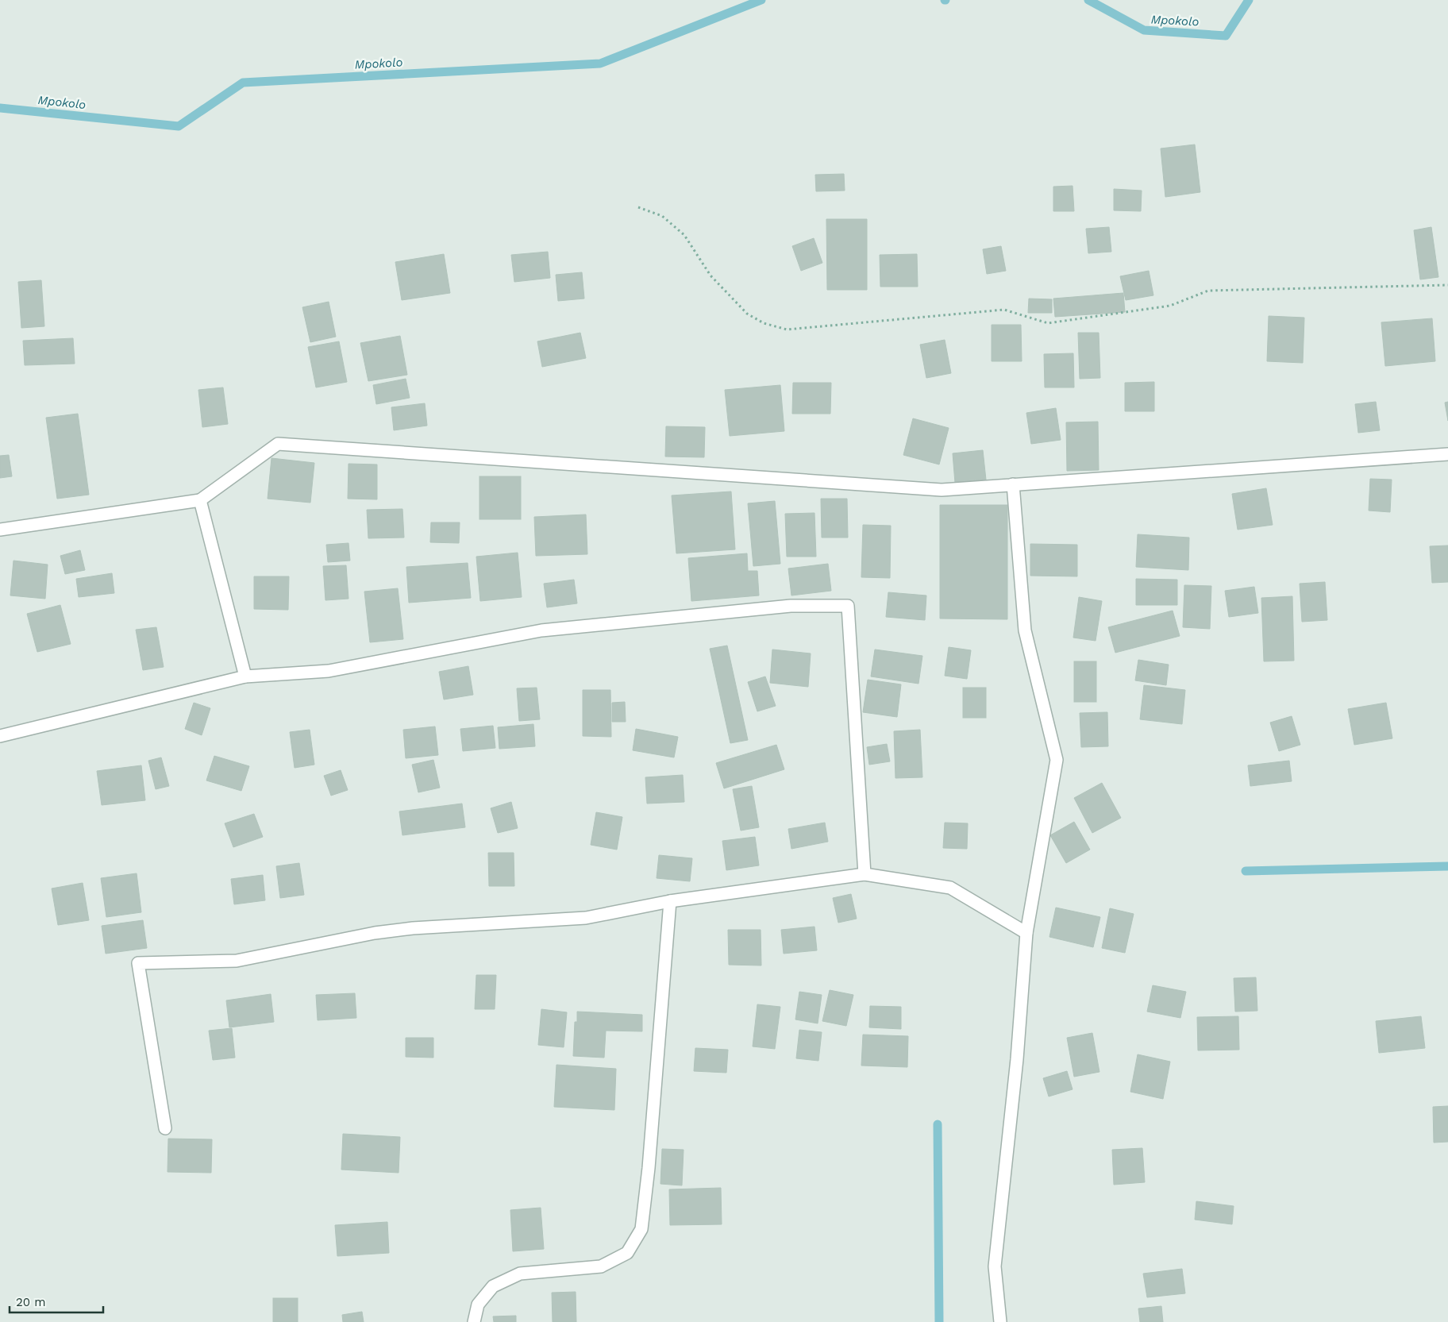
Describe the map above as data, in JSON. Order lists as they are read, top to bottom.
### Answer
{
  "water": ["Mpokolo"],
  "scale_bar": "20 m"
}
